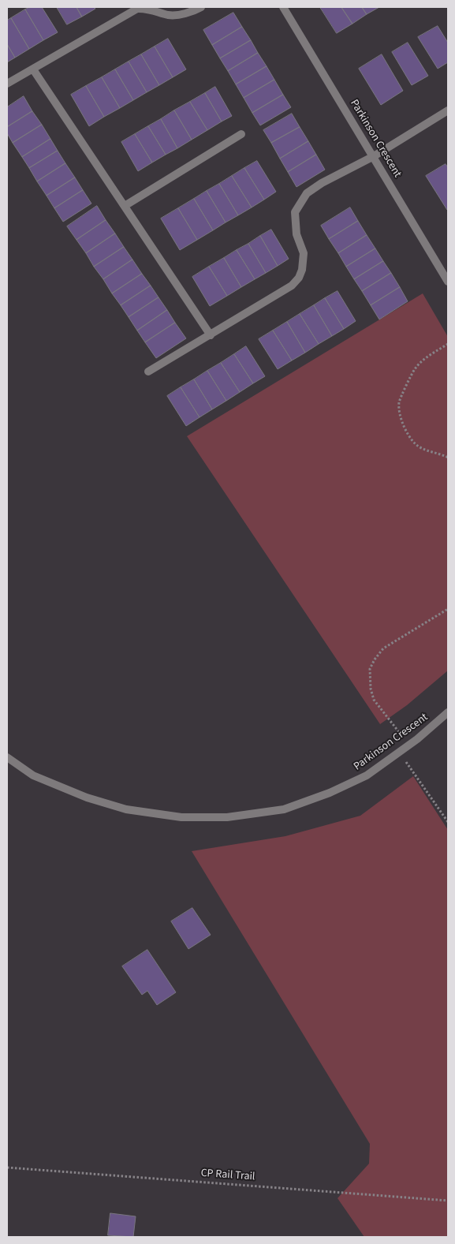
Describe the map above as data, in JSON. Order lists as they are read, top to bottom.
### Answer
{
  "streets": {
    "street": ["Parkinson Crescent"],
    "path": ["CP Rail Trail"]
  }
}
